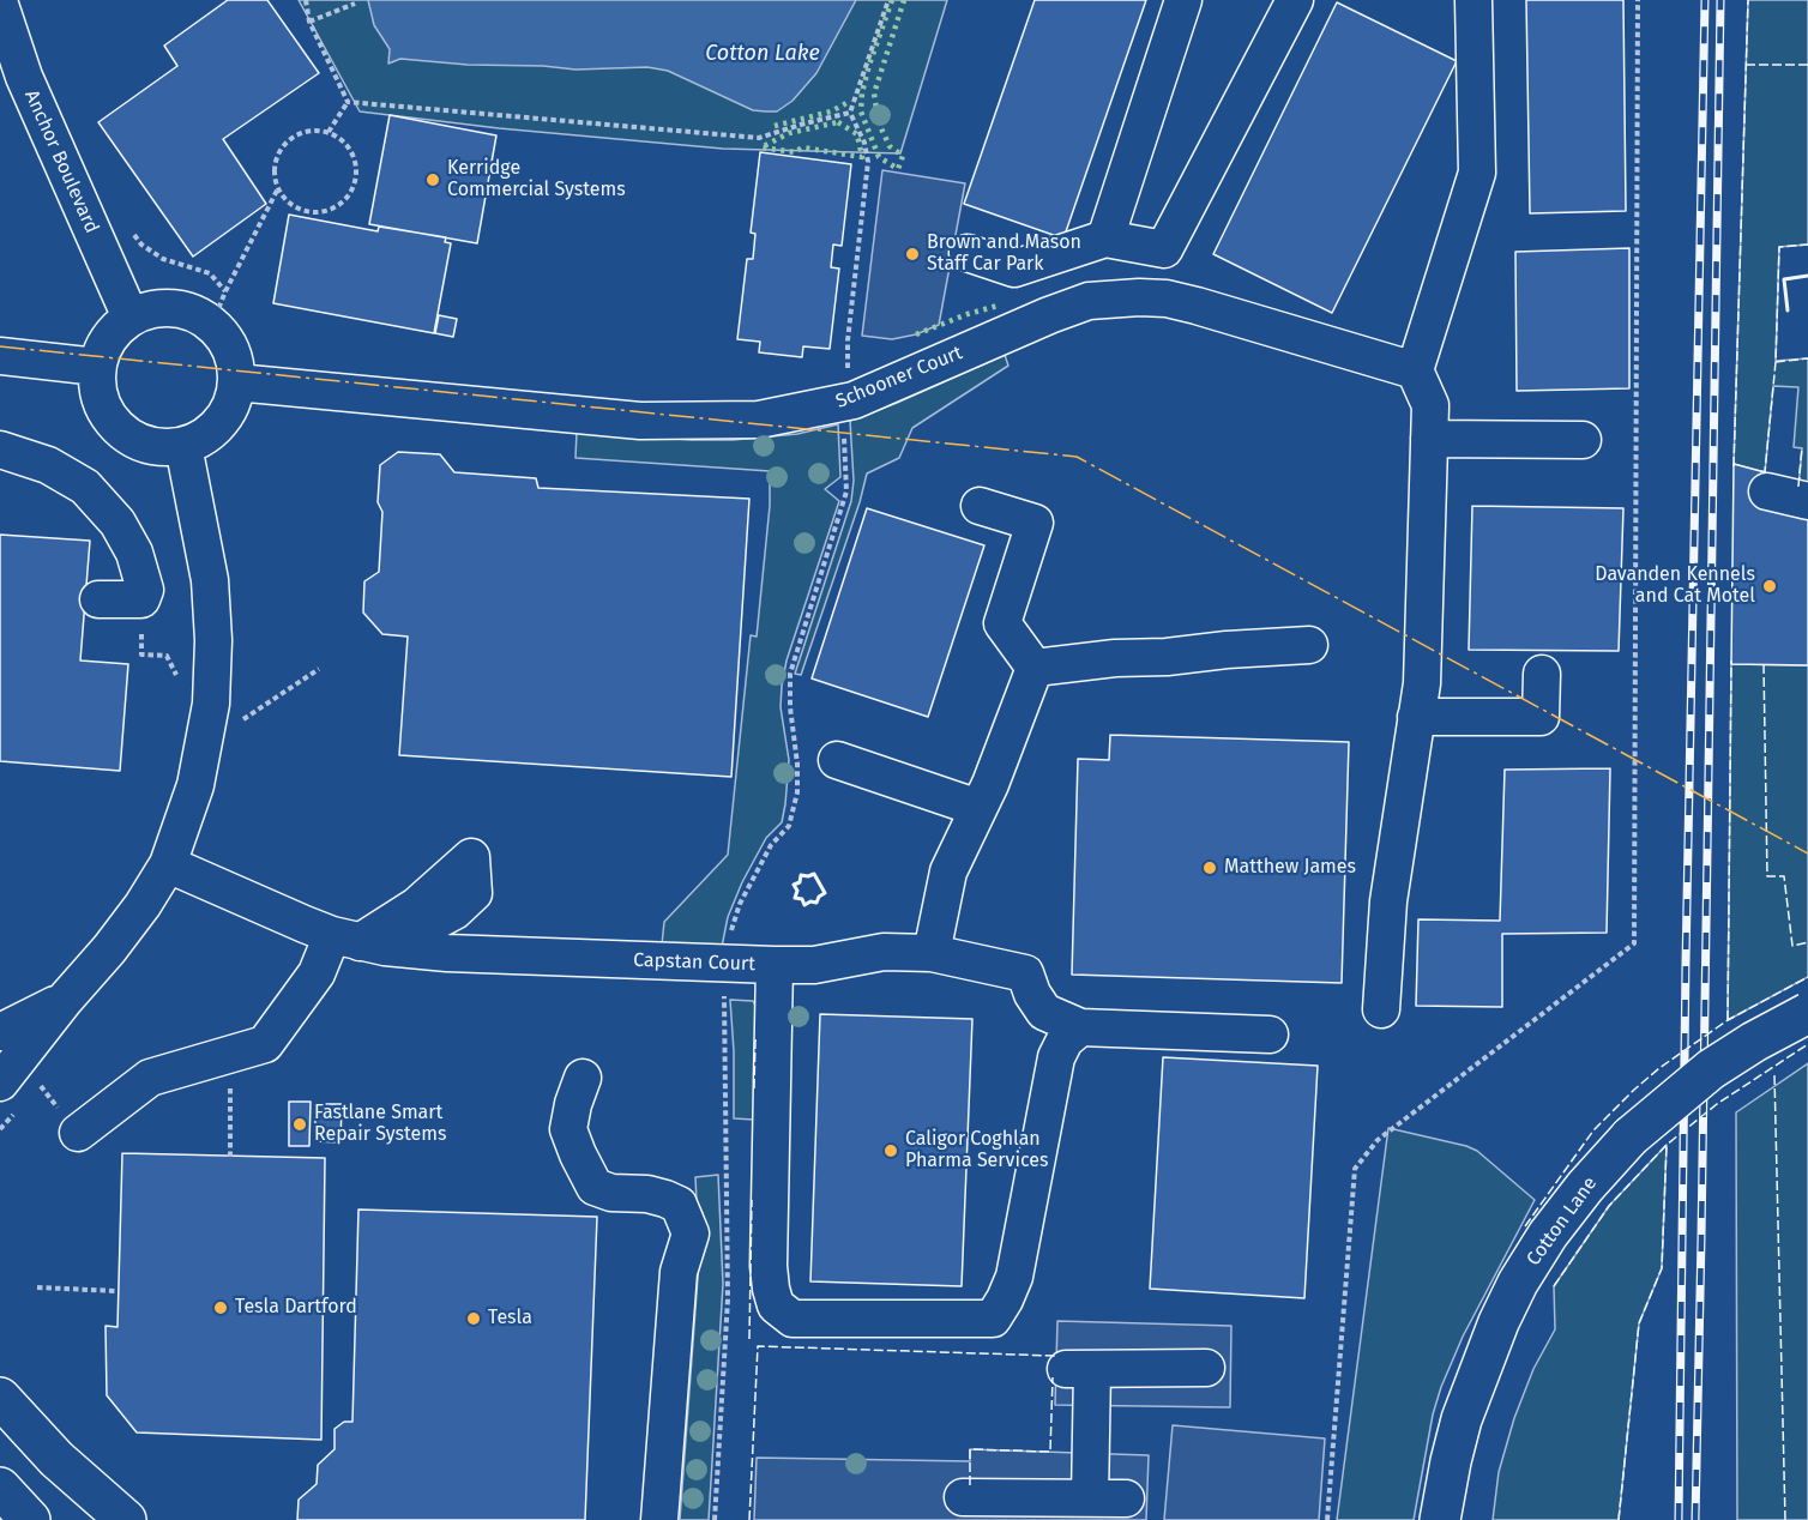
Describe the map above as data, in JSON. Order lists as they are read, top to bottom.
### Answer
{
  "streets": {
    "main road": ["Cotton Lane"],
    "street": ["Anchor Boulevard", "Schooner Court", "Capstan Court"]
  },
  "crossings": [
    ["Anchor Boulevard", "Schooner Court"]
  ],
  "water": ["Cotton Lake"],
  "places": [
    "Kerridge Commercial Systems",
    "Brown and Mason Staff Car Park",
    "Davanden Kennels and Cat Motel",
    "Matthew James",
    "Fastlane Smart Repair Systems",
    "Caligor Coghlan Pharma Services",
    "Tesla Dartford",
    "Tesla"
  ]
}
